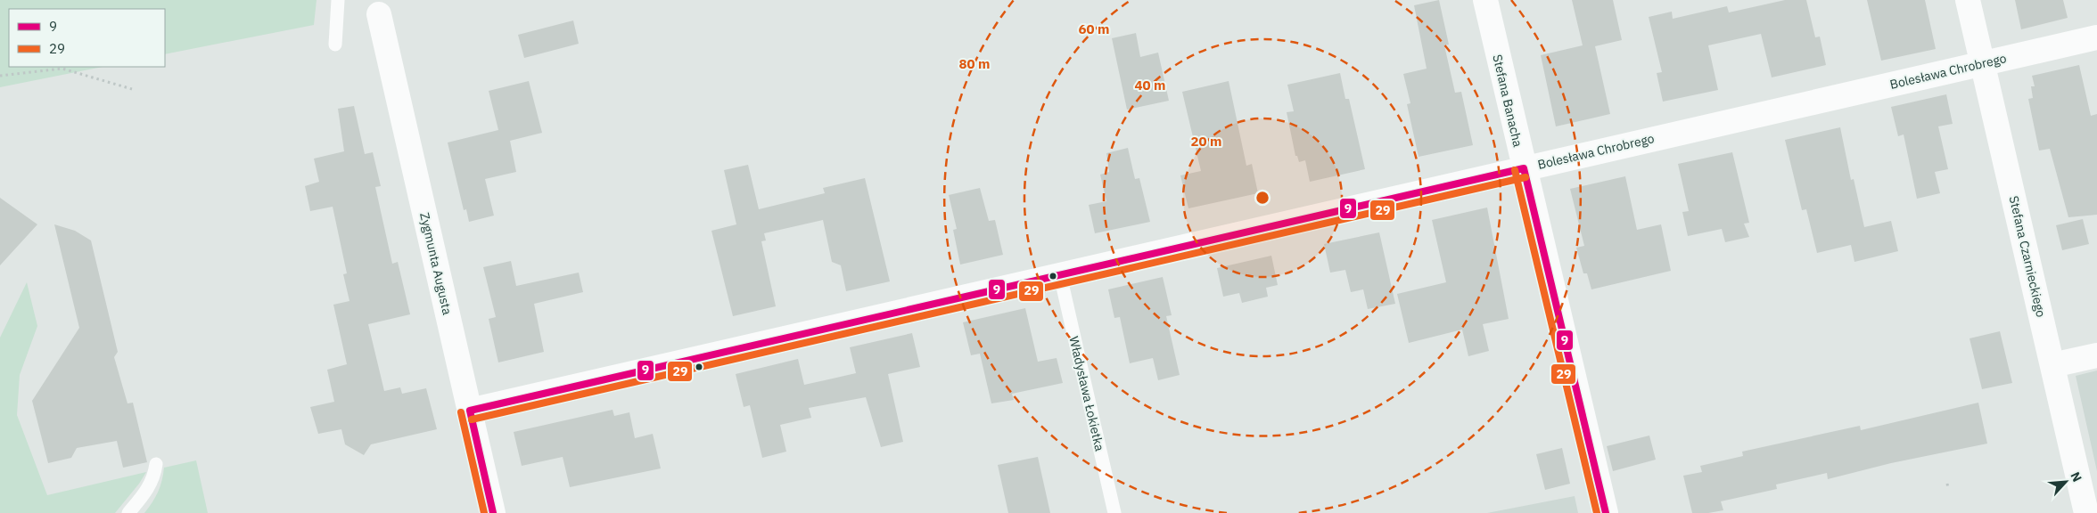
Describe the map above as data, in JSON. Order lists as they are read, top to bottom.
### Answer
{
  "streets": {
    "street": [
      "Bolesława Chrobrego",
      "Stefana Banacha",
      "Stefana Czarnieckiego",
      "Zygmunta Augusta"
    ],
    "lane": ["Władysława Łokietka"]
  },
  "crossings": [
    ["Bolesława Chrobrego", "Stefana Banacha"],
    ["Bolesława Chrobrego", "Stefana Czarnieckiego"],
    ["Bolesława Chrobrego", "Zygmunta Augusta"],
    ["Bolesława Chrobrego", "Władysława Łokietka"]
  ],
  "lines": ["transit line 9", "transit line 29"],
  "legend": ["9", "29"],
  "north": "top right",
  "rings": [
    "60 m",
    "80 m",
    "40 m",
    "20 m"
  ]
}
